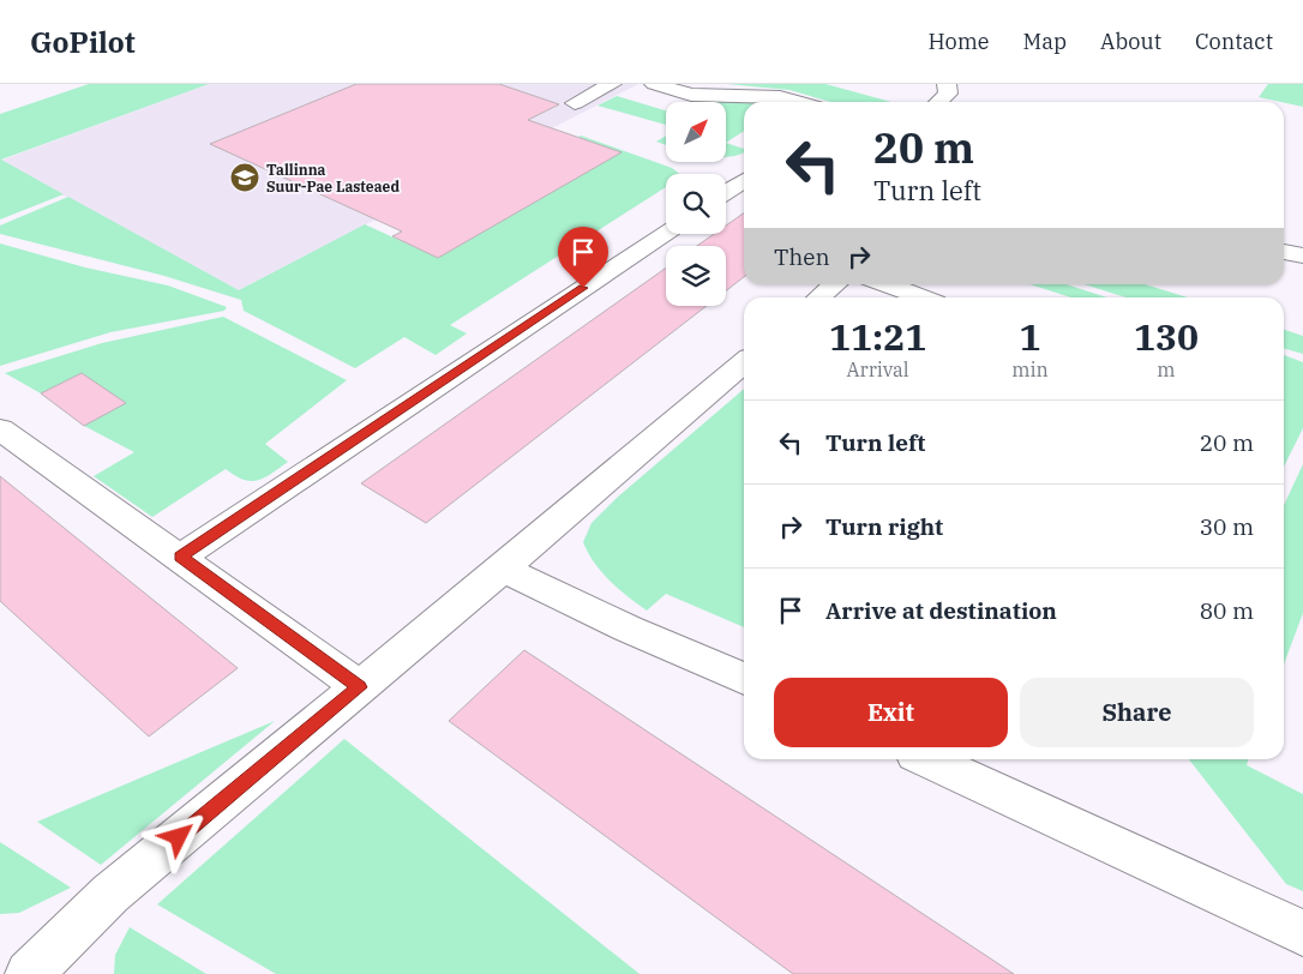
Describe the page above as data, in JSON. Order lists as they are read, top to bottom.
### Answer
{
  "places": {
    "school or university": ["Tallinna Suur-Pae Lasteaed"]
  },
  "north": "top right",
  "page": {
    "header": "GoPilot",
    "nav": [
      "Home",
      "Map",
      "About",
      "Contact"
    ],
    "turn": ["20 m", "Turn left"],
    "then": "Then",
    "eta": [
      "11:21",
      "Arrival",
      "1",
      "min",
      "130",
      "m"
    ],
    "list": [
      {
        "name": "Turn left",
        "value": "20 m"
      },
      {
        "name": "Turn right",
        "value": "30 m"
      },
      {
        "name": "Arrive at destination",
        "value": "80 m"
      }
    ],
    "buttons": ["Exit", "Share"]
  }
}
